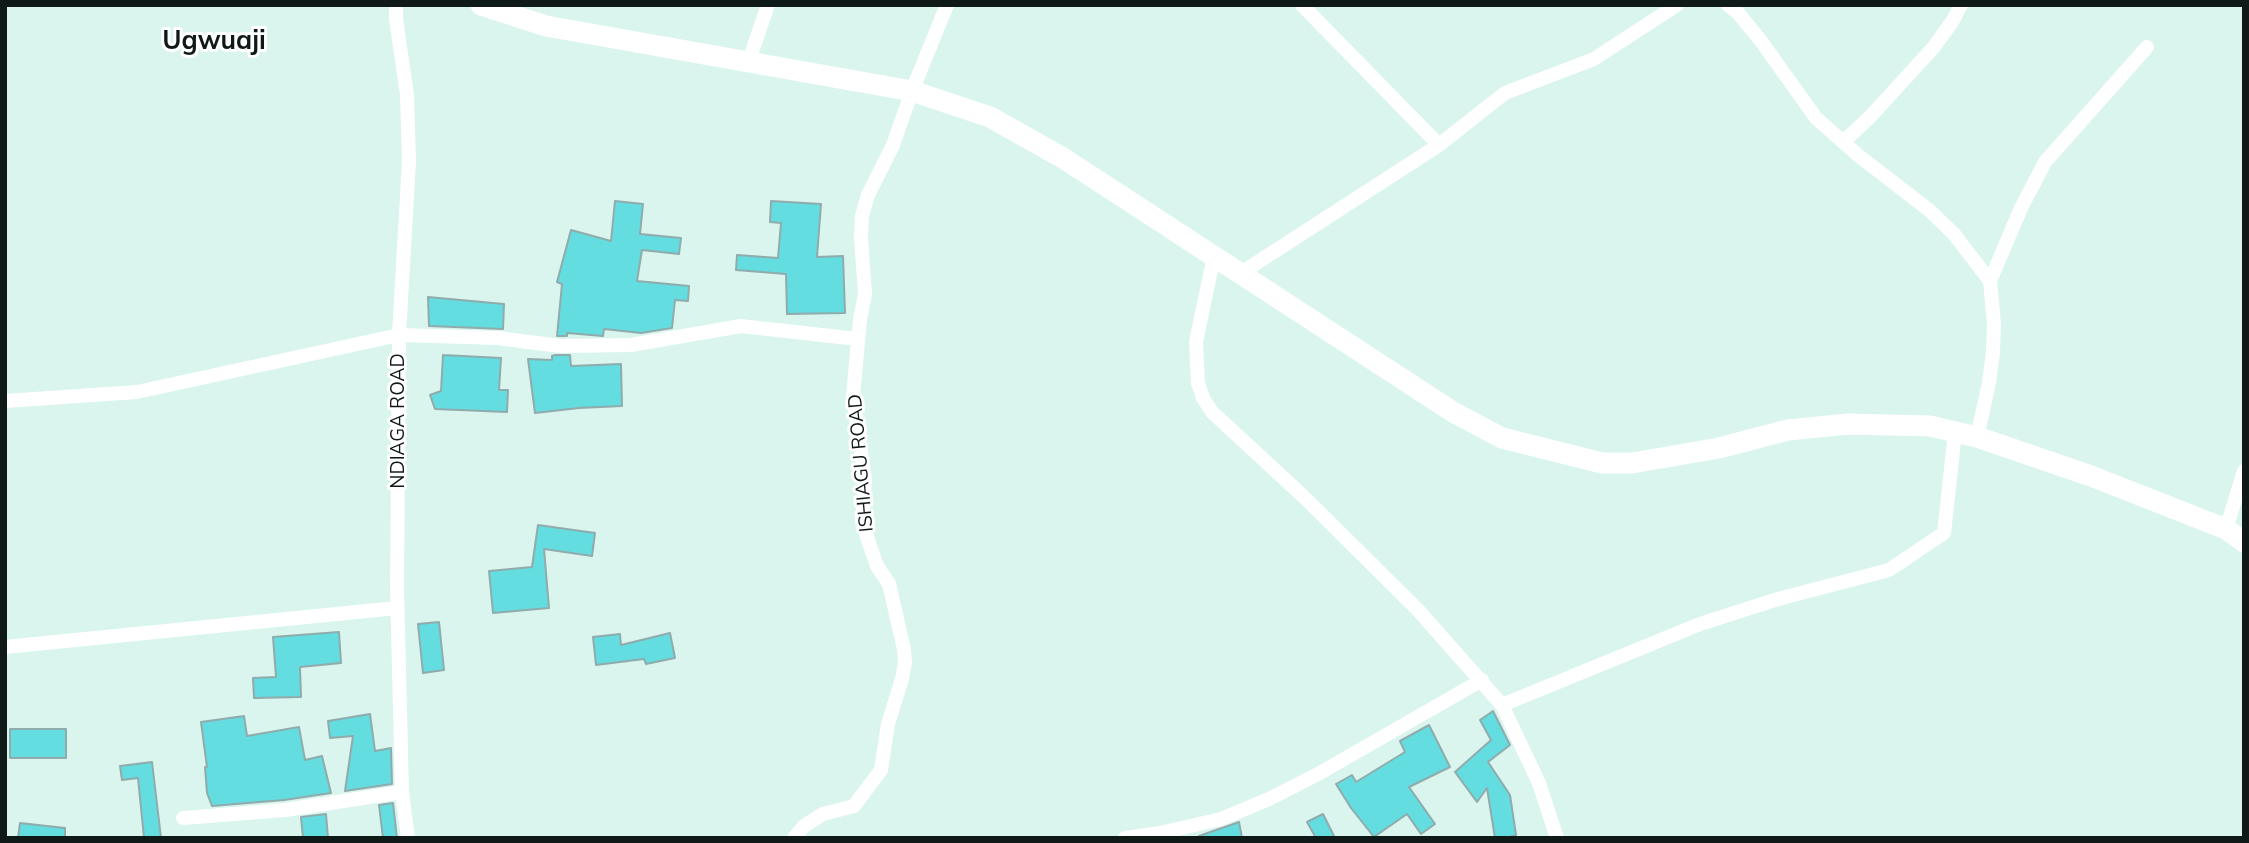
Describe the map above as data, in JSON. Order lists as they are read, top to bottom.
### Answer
{
  "streets": {
    "street": ["NDIAGA ROAD", "ISHIAGU ROAD"]
  },
  "districts": ["Ugwuaji"]
}
